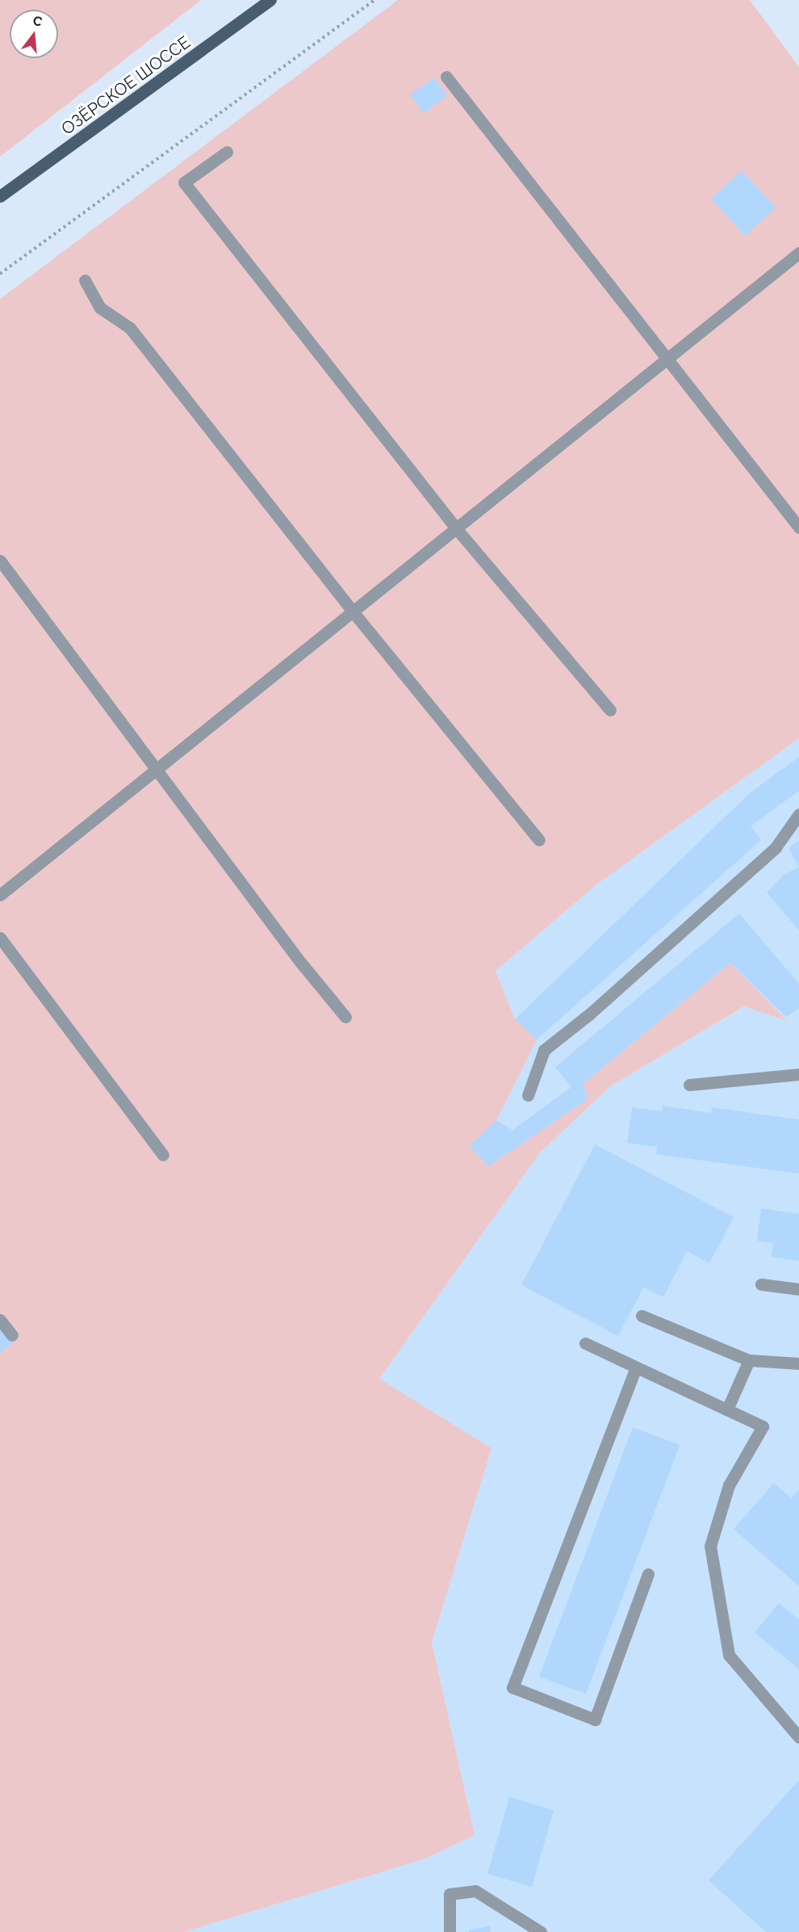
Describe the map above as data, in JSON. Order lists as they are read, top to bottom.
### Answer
{
  "streets": {
    "main road": ["ОЗЁРСКОЕ ШОССЕ"]
  },
  "north": "top"
}
